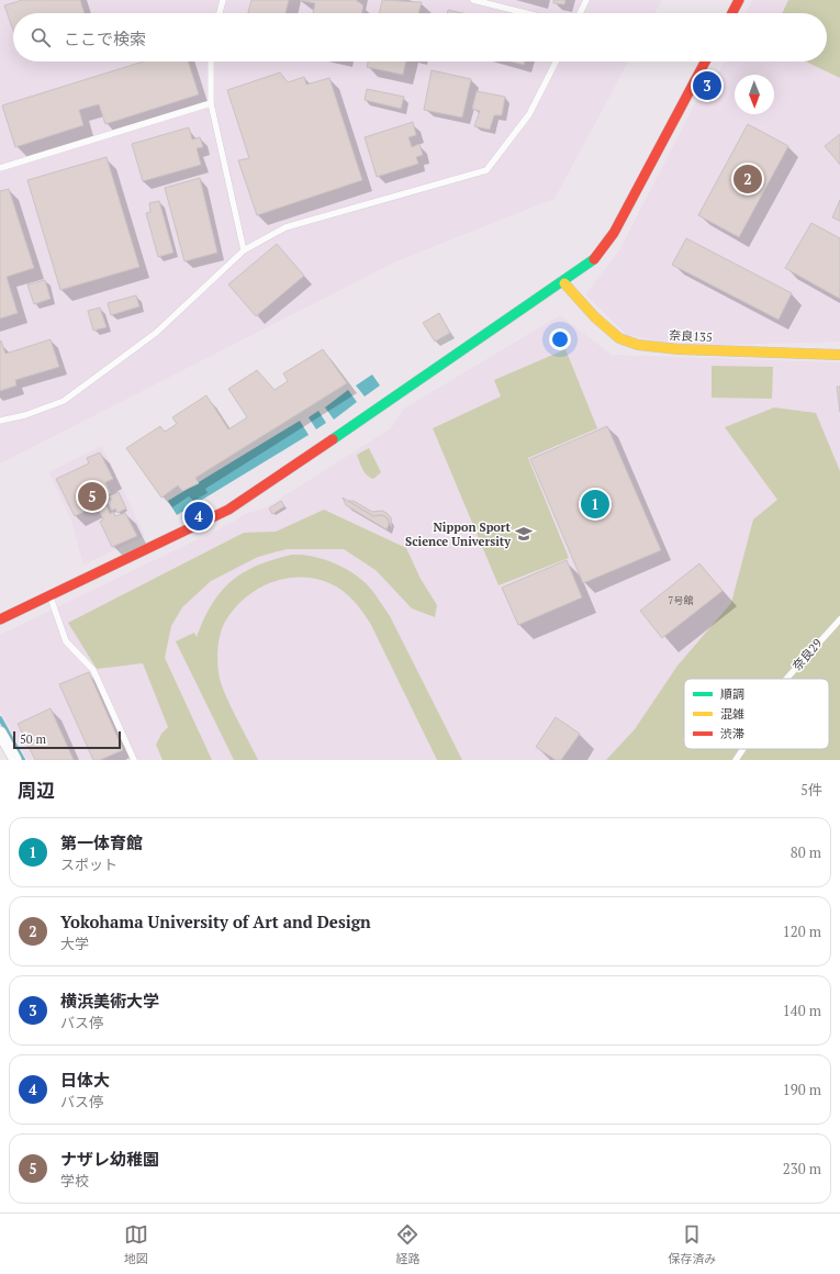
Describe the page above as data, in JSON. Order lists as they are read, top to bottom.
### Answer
{
  "streets": {
    "street": ["奈良135"],
    "lane": ["奈良29"]
  },
  "places": {
    "school or university": ["Nippon Sport Science University"]
  },
  "house_numbers": ["7号館"],
  "legend": ["順調", "混雑", "渋滞"],
  "scale_bar": "50 m",
  "north": "bottom",
  "page": {
    "search": "ここで検索",
    "pins": [
      "3",
      "2",
      "5",
      "1",
      "4"
    ],
    "scale": "50 m",
    "heading": ["周辺", "5件"],
    "list": [
      {
        "mark": "1",
        "name": "第一体育館",
        "note": "スポット",
        "value": "80 m"
      },
      {
        "mark": "2",
        "name": "Yokohama University of Art and Design",
        "note": "大学",
        "value": "120 m"
      },
      {
        "mark": "3",
        "name": "横浜美術大学",
        "note": "バス停",
        "value": "140 m"
      },
      {
        "mark": "4",
        "name": "日体大",
        "note": "バス停",
        "value": "190 m"
      },
      {
        "mark": "5",
        "name": "ナザレ幼稚園",
        "note": "学校",
        "value": "230 m"
      }
    ],
    "nav": ["地図", "経路", "保存済み"]
  }
}
